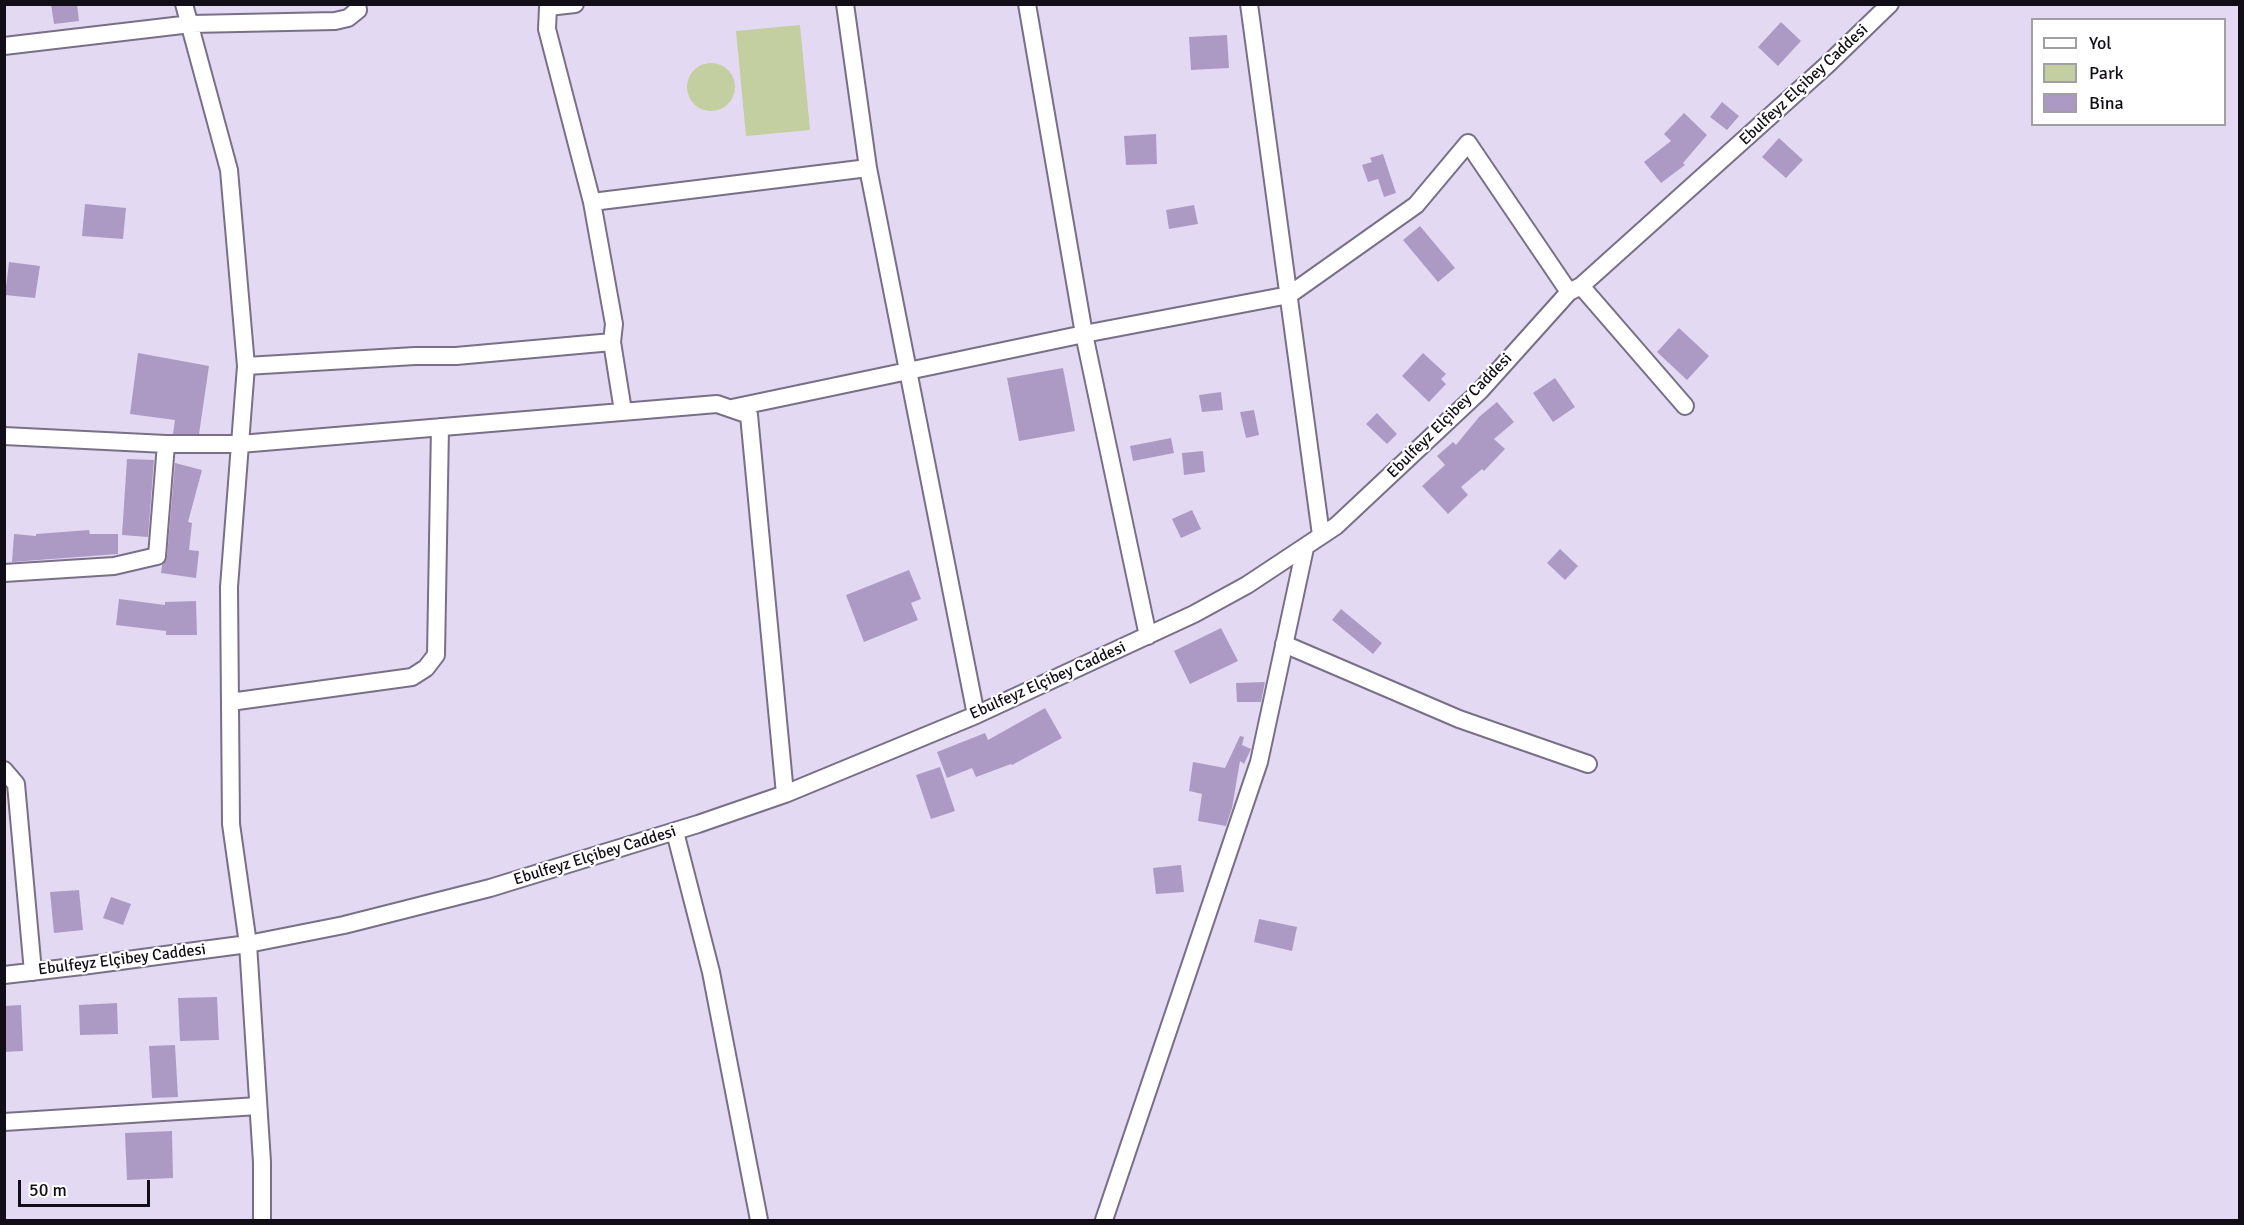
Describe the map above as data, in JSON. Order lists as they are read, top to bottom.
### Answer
{
  "streets": {
    "street": ["Ebulfeyz Elçibey Caddesi"]
  },
  "legend": ["Yol", "Park", "Bina"],
  "scale_bar": "50 m"
}
